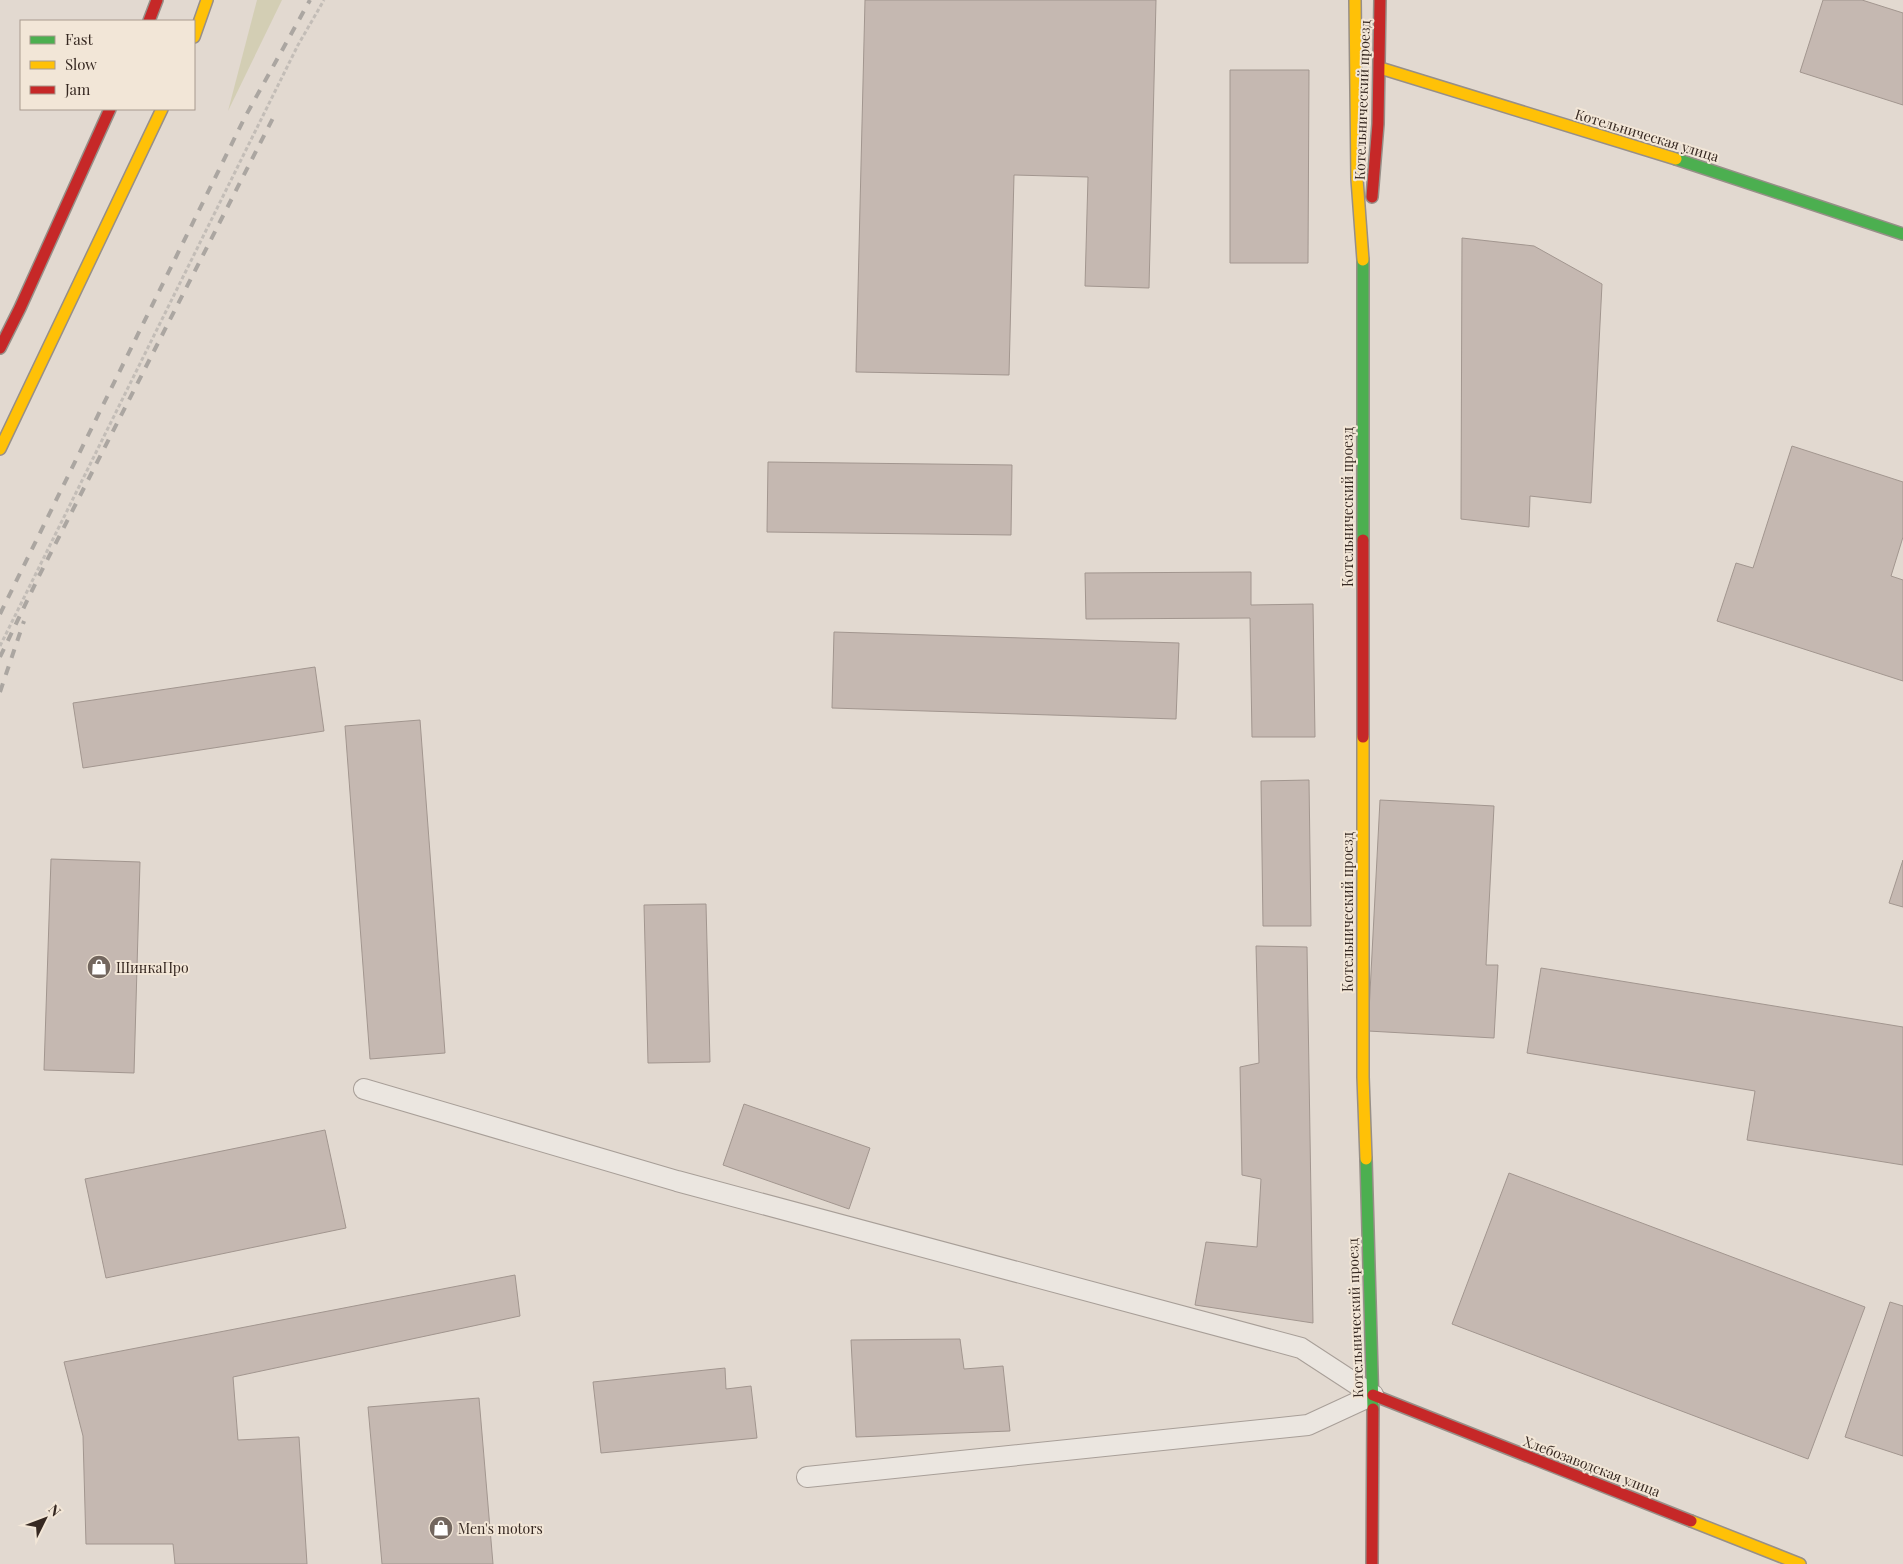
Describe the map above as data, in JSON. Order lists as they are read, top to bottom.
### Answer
{
  "streets": {
    "street": ["Котельнический проезд", "Котельническая улица", "Хлебозаводская улица"]
  },
  "crossings": [
    ["Котельнический проезд", "Котельническая улица"],
    ["Котельнический проезд", "Хлебозаводская улица"]
  ],
  "places": {
    "shop": ["ШинкаПро", "Men's motors"]
  },
  "legend": ["Fast", "Slow", "Jam"],
  "north": "top right"
}
